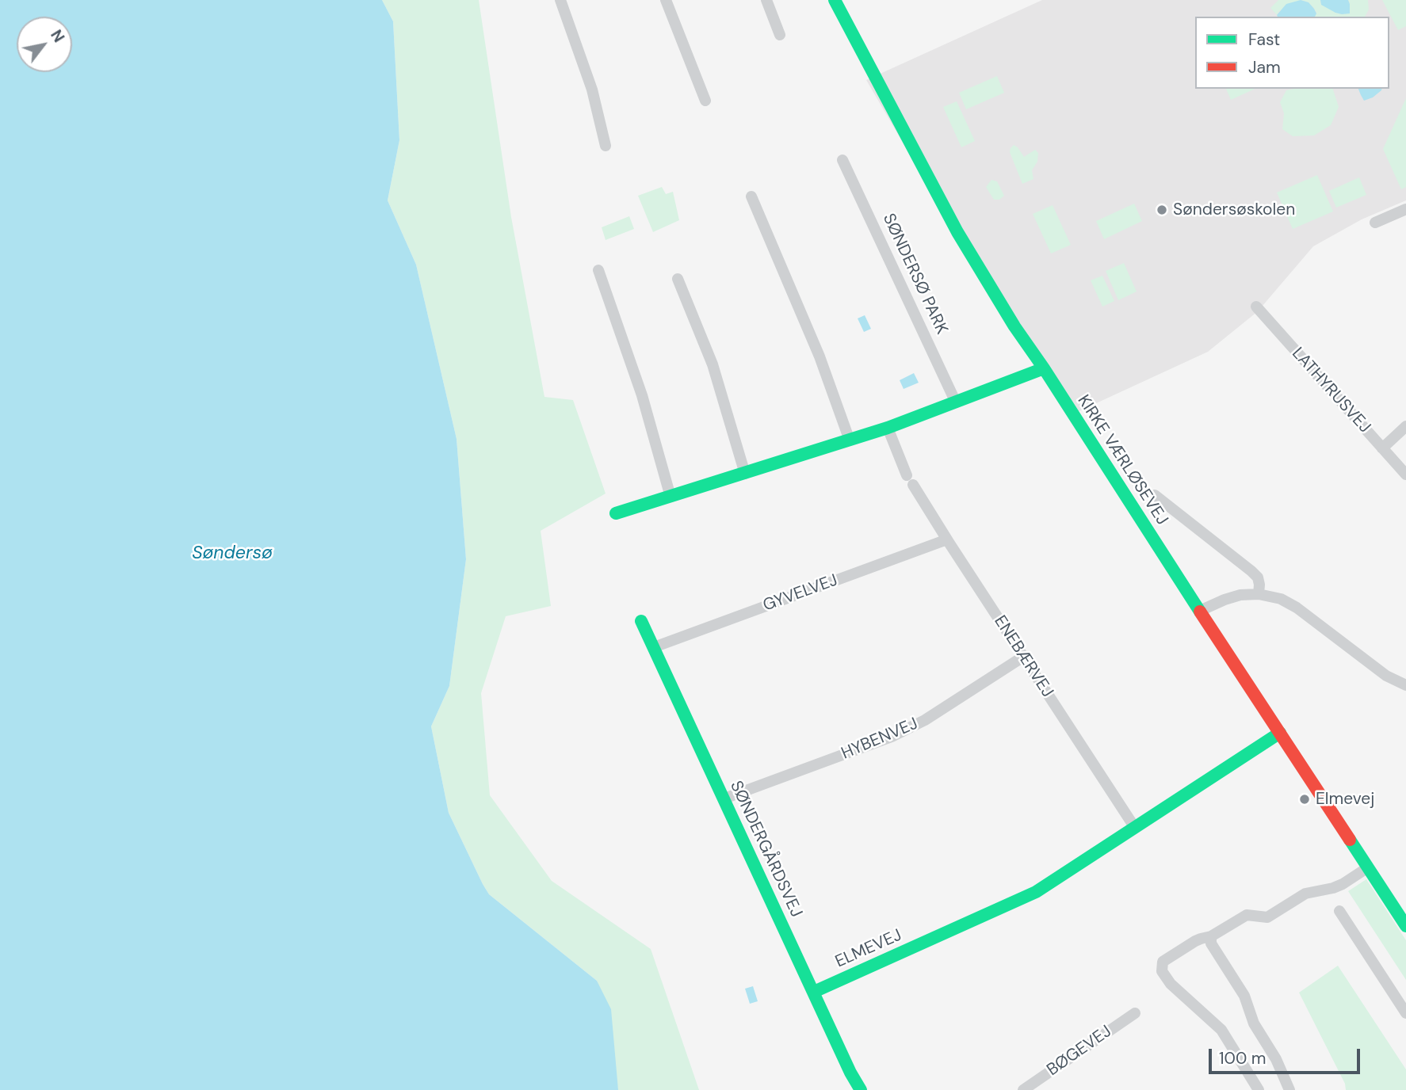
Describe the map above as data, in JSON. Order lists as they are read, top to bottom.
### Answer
{
  "streets": {
    "street": [
      "SØNDERSØ PARK",
      "LATHYRUSVEJ",
      "KIRKE VÆRLØSEVEJ",
      "GYVELVEJ",
      "ENEBÆRVEJ",
      "HYBENVEJ",
      "SØNDERGÅRDSVEJ",
      "ELMEVEJ",
      "BØGEVEJ"
    ]
  },
  "crossings": [
    ["KIRKE VÆRLØSEVEJ", "ELMEVEJ"],
    ["GYVELVEJ", "ENEBÆRVEJ"],
    ["GYVELVEJ", "SØNDERGÅRDSVEJ"],
    ["ENEBÆRVEJ", "HYBENVEJ"],
    ["ENEBÆRVEJ", "ELMEVEJ"],
    ["HYBENVEJ", "SØNDERGÅRDSVEJ"],
    ["SØNDERGÅRDSVEJ", "ELMEVEJ"]
  ],
  "water": ["Søndersø"],
  "places": ["Søndersøskolen", "Elmevej"],
  "legend": ["Fast", "Jam"],
  "scale_bar": "100 m",
  "north": "top right"
}
